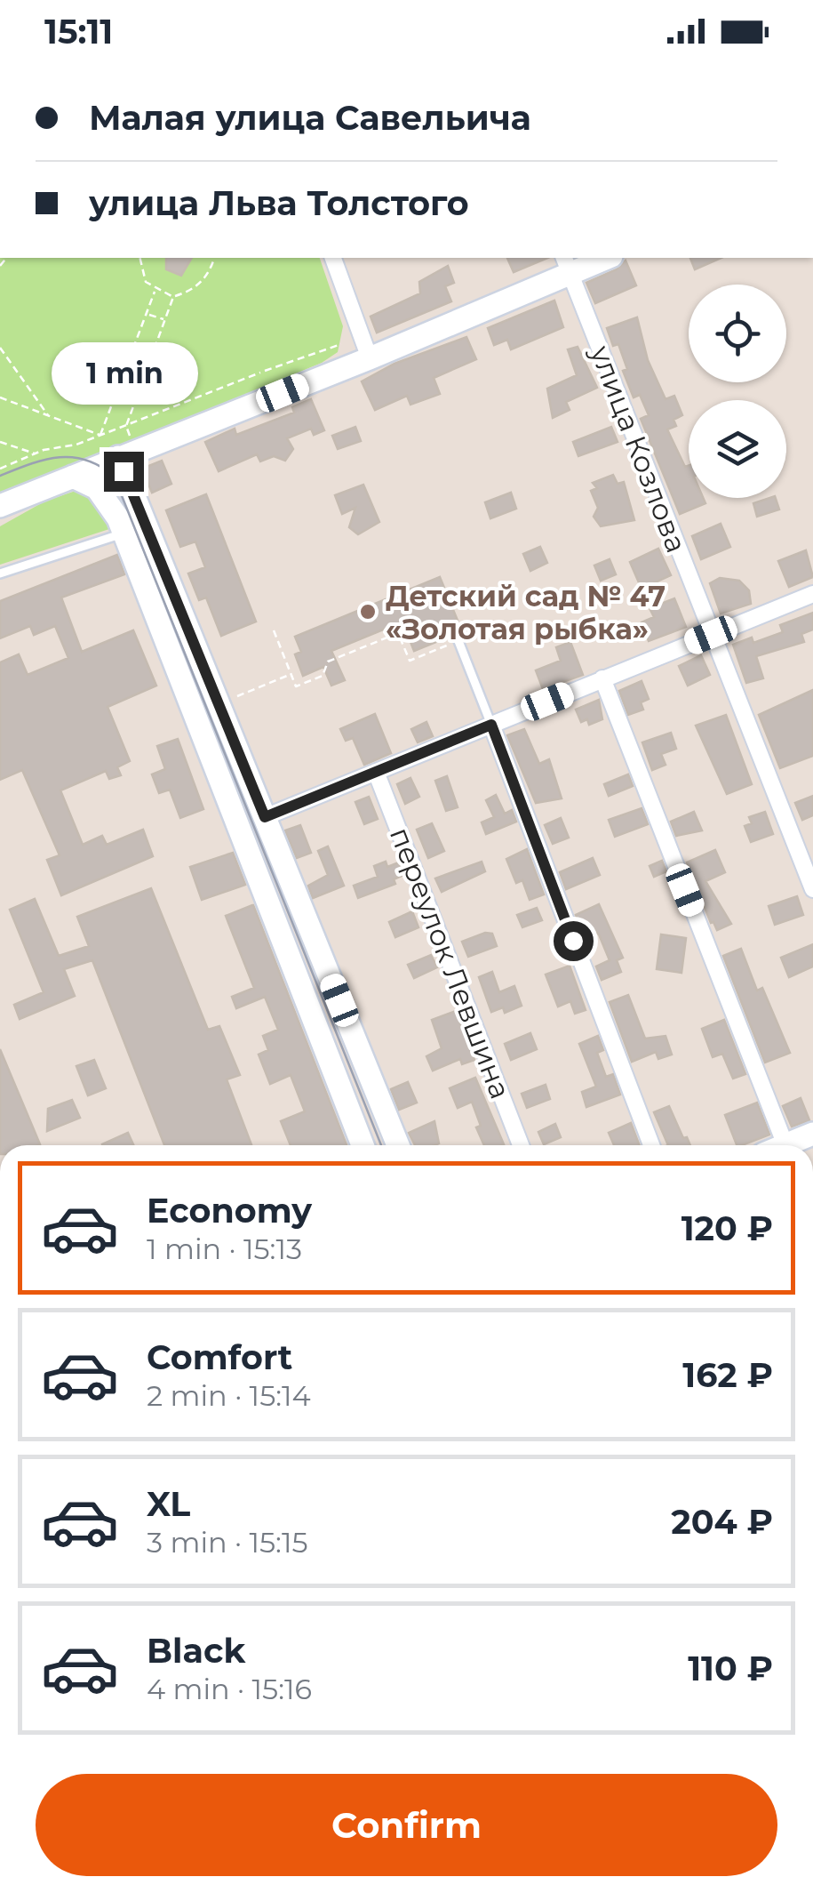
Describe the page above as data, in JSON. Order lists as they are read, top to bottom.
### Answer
{
  "streets": {
    "street": ["улица Козлова", "переулок Левшина"]
  },
  "places": ["Детский сад № 47 «Золотая рыбка»"],
  "page": {
    "status": "15:11",
    "banner": ["Малая улица Савельича", "улица Льва Толстого"],
    "bubble": "1 min",
    "list": [
      {
        "name": "Economy",
        "note": "1 min · 15:13",
        "value": "120 ₽"
      },
      {
        "name": "Comfort",
        "note": "2 min · 15:14",
        "value": "162 ₽"
      },
      {
        "name": "XL",
        "note": "3 min · 15:15",
        "value": "204 ₽"
      },
      {
        "name": "Black",
        "note": "4 min · 15:16",
        "value": "110 ₽"
      }
    ],
    "buttons": "Confirm"
  }
}
